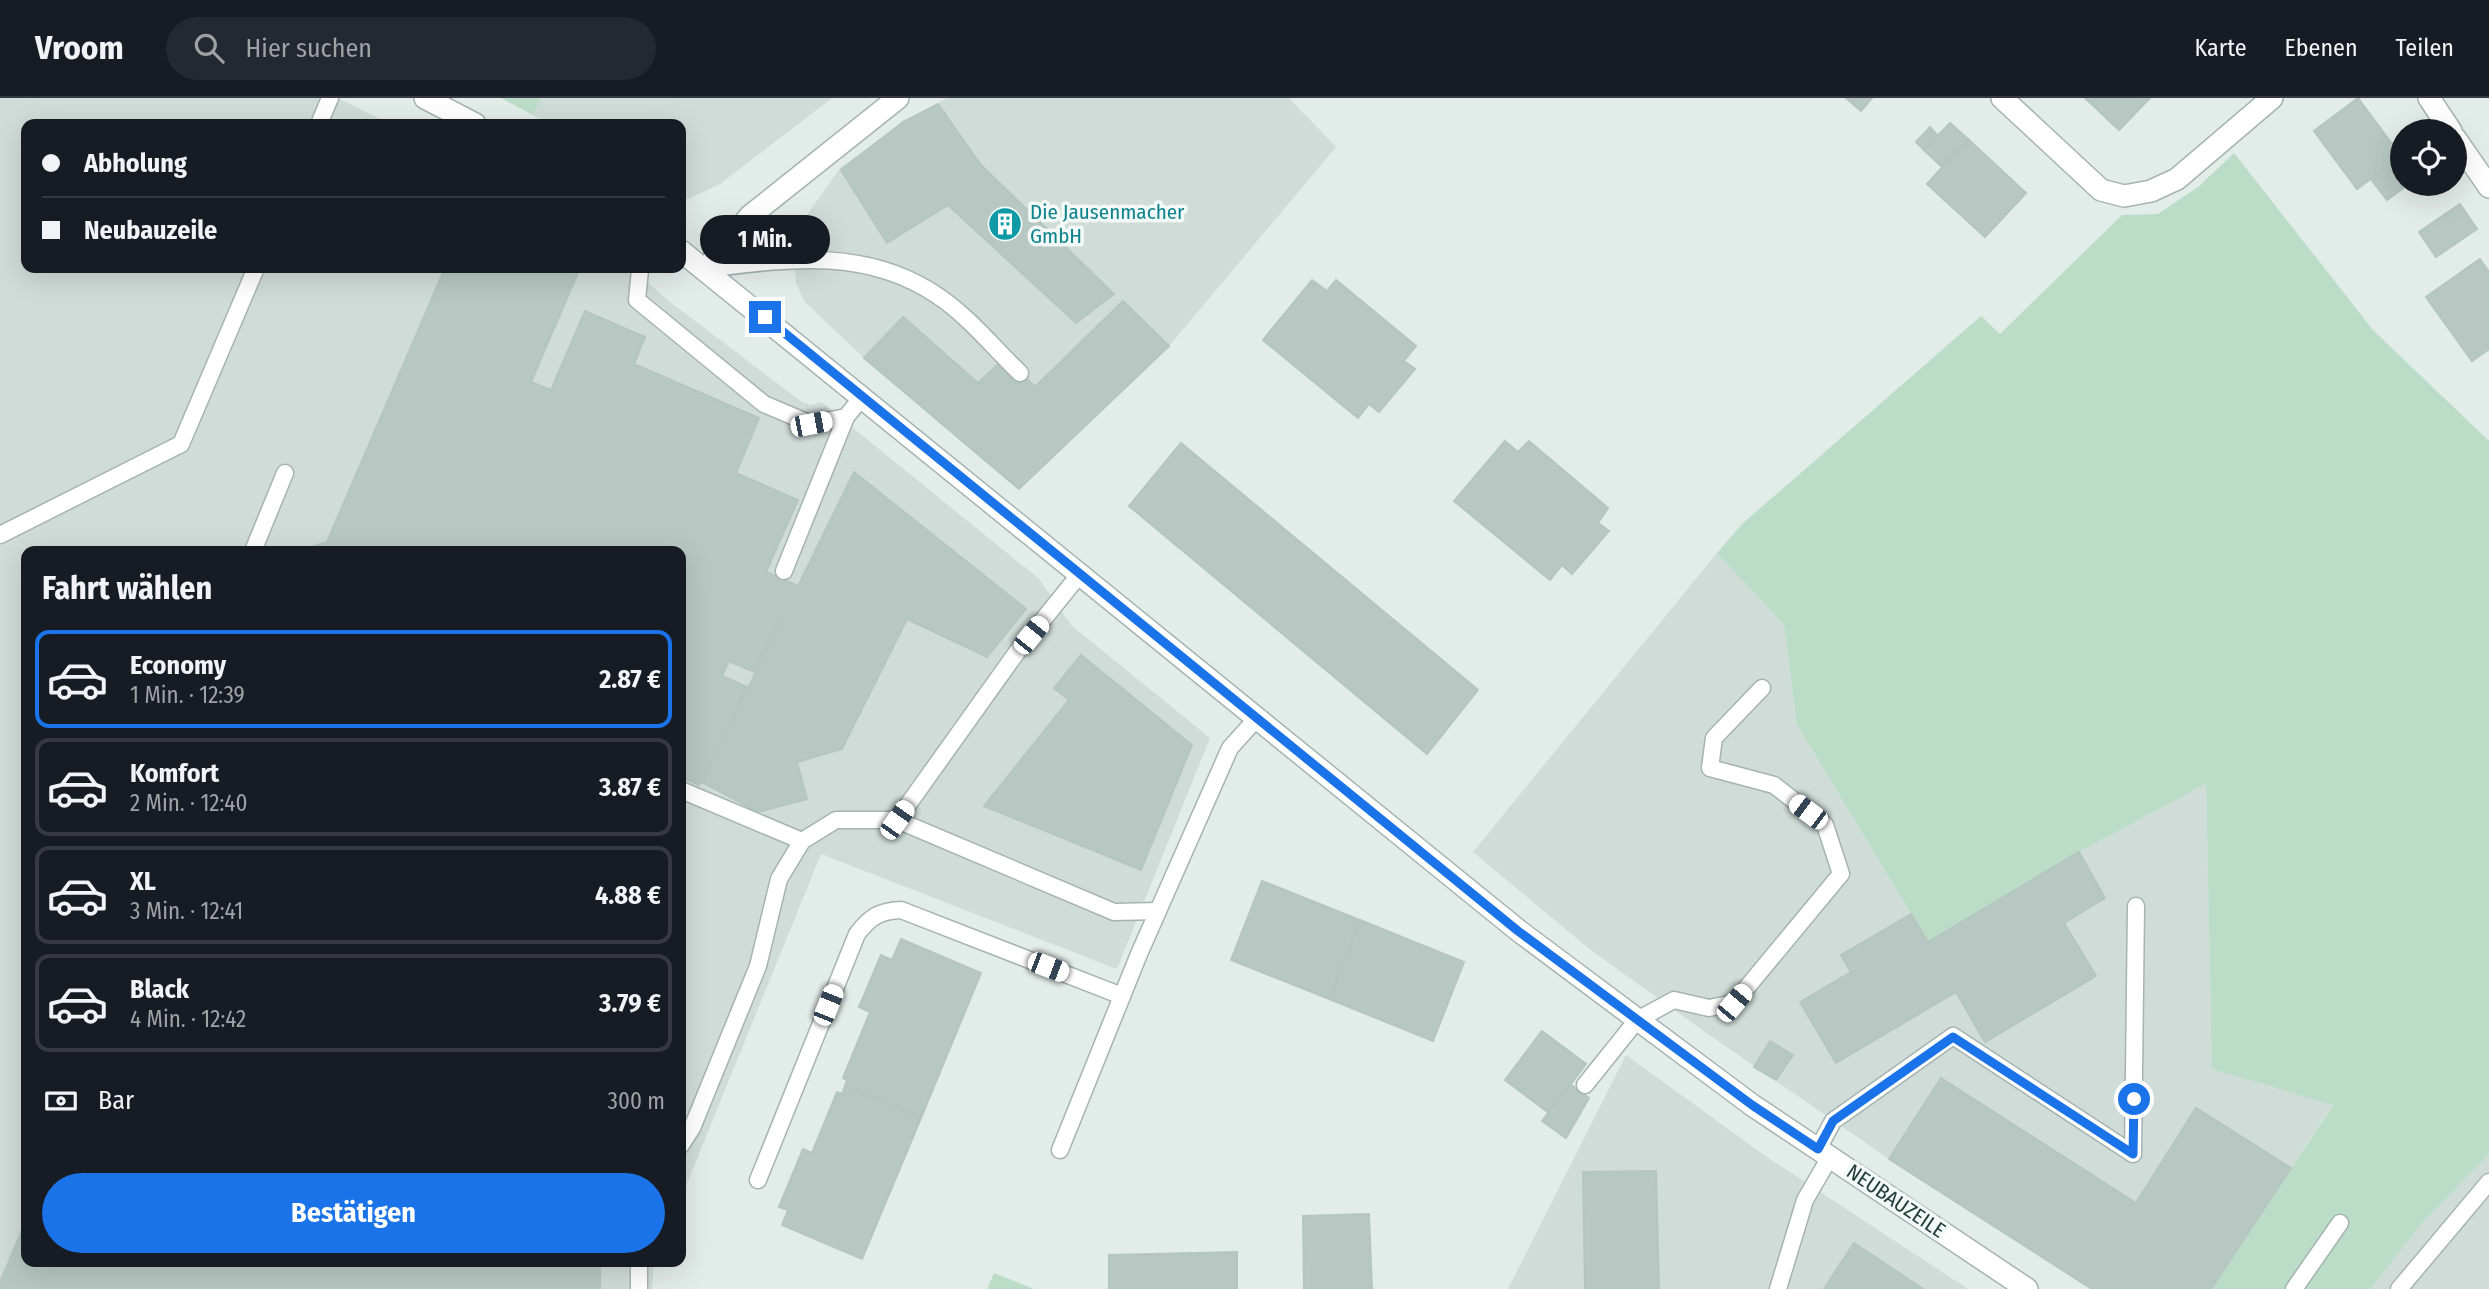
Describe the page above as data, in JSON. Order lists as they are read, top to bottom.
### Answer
{
  "streets": {
    "street": ["NEUBAUZEILE"]
  },
  "places": {
    "building": ["Die Jausenmacher GmbH"]
  },
  "page": {
    "header": "Vroom",
    "search": "Hier suchen",
    "nav": ["Karte", "Ebenen", "Teilen"],
    "banner": ["Abholung", "Neubauzeile"],
    "bubble": "1 Min.",
    "heading": "Fahrt wählen",
    "list": [
      {
        "name": "Economy",
        "note": "1 Min. · 12:39",
        "value": "2.87 €"
      },
      {
        "name": "Komfort",
        "note": "2 Min. · 12:40",
        "value": "3.87 €"
      },
      {
        "name": "XL",
        "note": "3 Min. · 12:41",
        "value": "4.88 €"
      },
      {
        "name": "Black",
        "note": "4 Min. · 12:42",
        "value": "3.79 €"
      }
    ],
    "pay": ["Bar", "300 m"],
    "buttons": "Bestätigen"
  }
}
